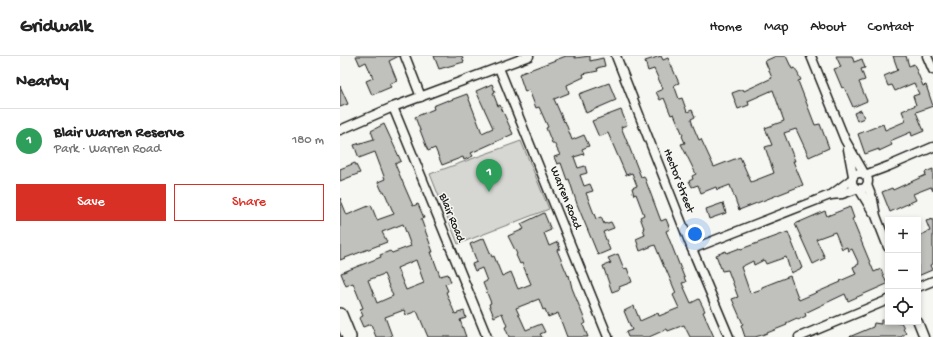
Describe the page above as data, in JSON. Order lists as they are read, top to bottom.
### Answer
{
  "streets": {
    "street": ["Hector Street", "Warren Road", "Blair Road"]
  },
  "page": {
    "header": "Gridwalk",
    "nav": [
      "Home",
      "Map",
      "About",
      "Contact"
    ],
    "heading": "Nearby",
    "list": [
      {
        "mark": "1",
        "name": "Blair Warren Reserve",
        "note": "Park · Warren Road",
        "value": "180 m"
      }
    ],
    "pins": "1",
    "buttons": ["Save", "Share"],
    "map_buttons": ["+", "−"]
  }
}
